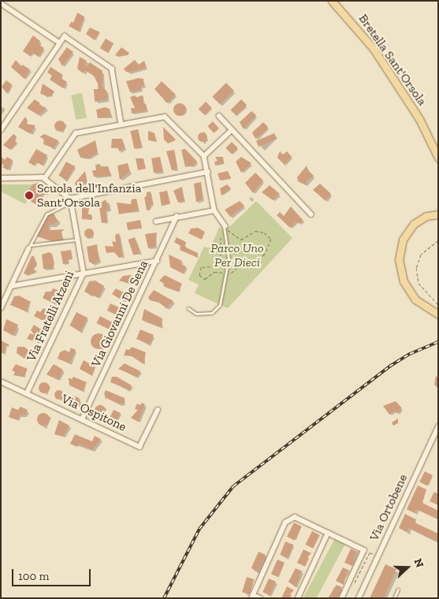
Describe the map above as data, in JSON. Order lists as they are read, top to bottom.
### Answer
{
  "streets": {
    "main road": ["Bretella Sant'Orsola"],
    "street": [
      "Via Giovanni De Sena",
      "Via Fratelli Atzeni",
      "Via Ospitone",
      "Via Ortobene"
    ]
  },
  "crossings": [
    ["Via Giovanni De Sena", "Via Ospitone"],
    ["Via Fratelli Atzeni", "Via Ospitone"]
  ],
  "parks": ["Parco Uno Per Dieci"],
  "places": ["Scuola dell'Infanzia Sant'Orsola"],
  "scale_bar": "100 m",
  "north": "right"
}
